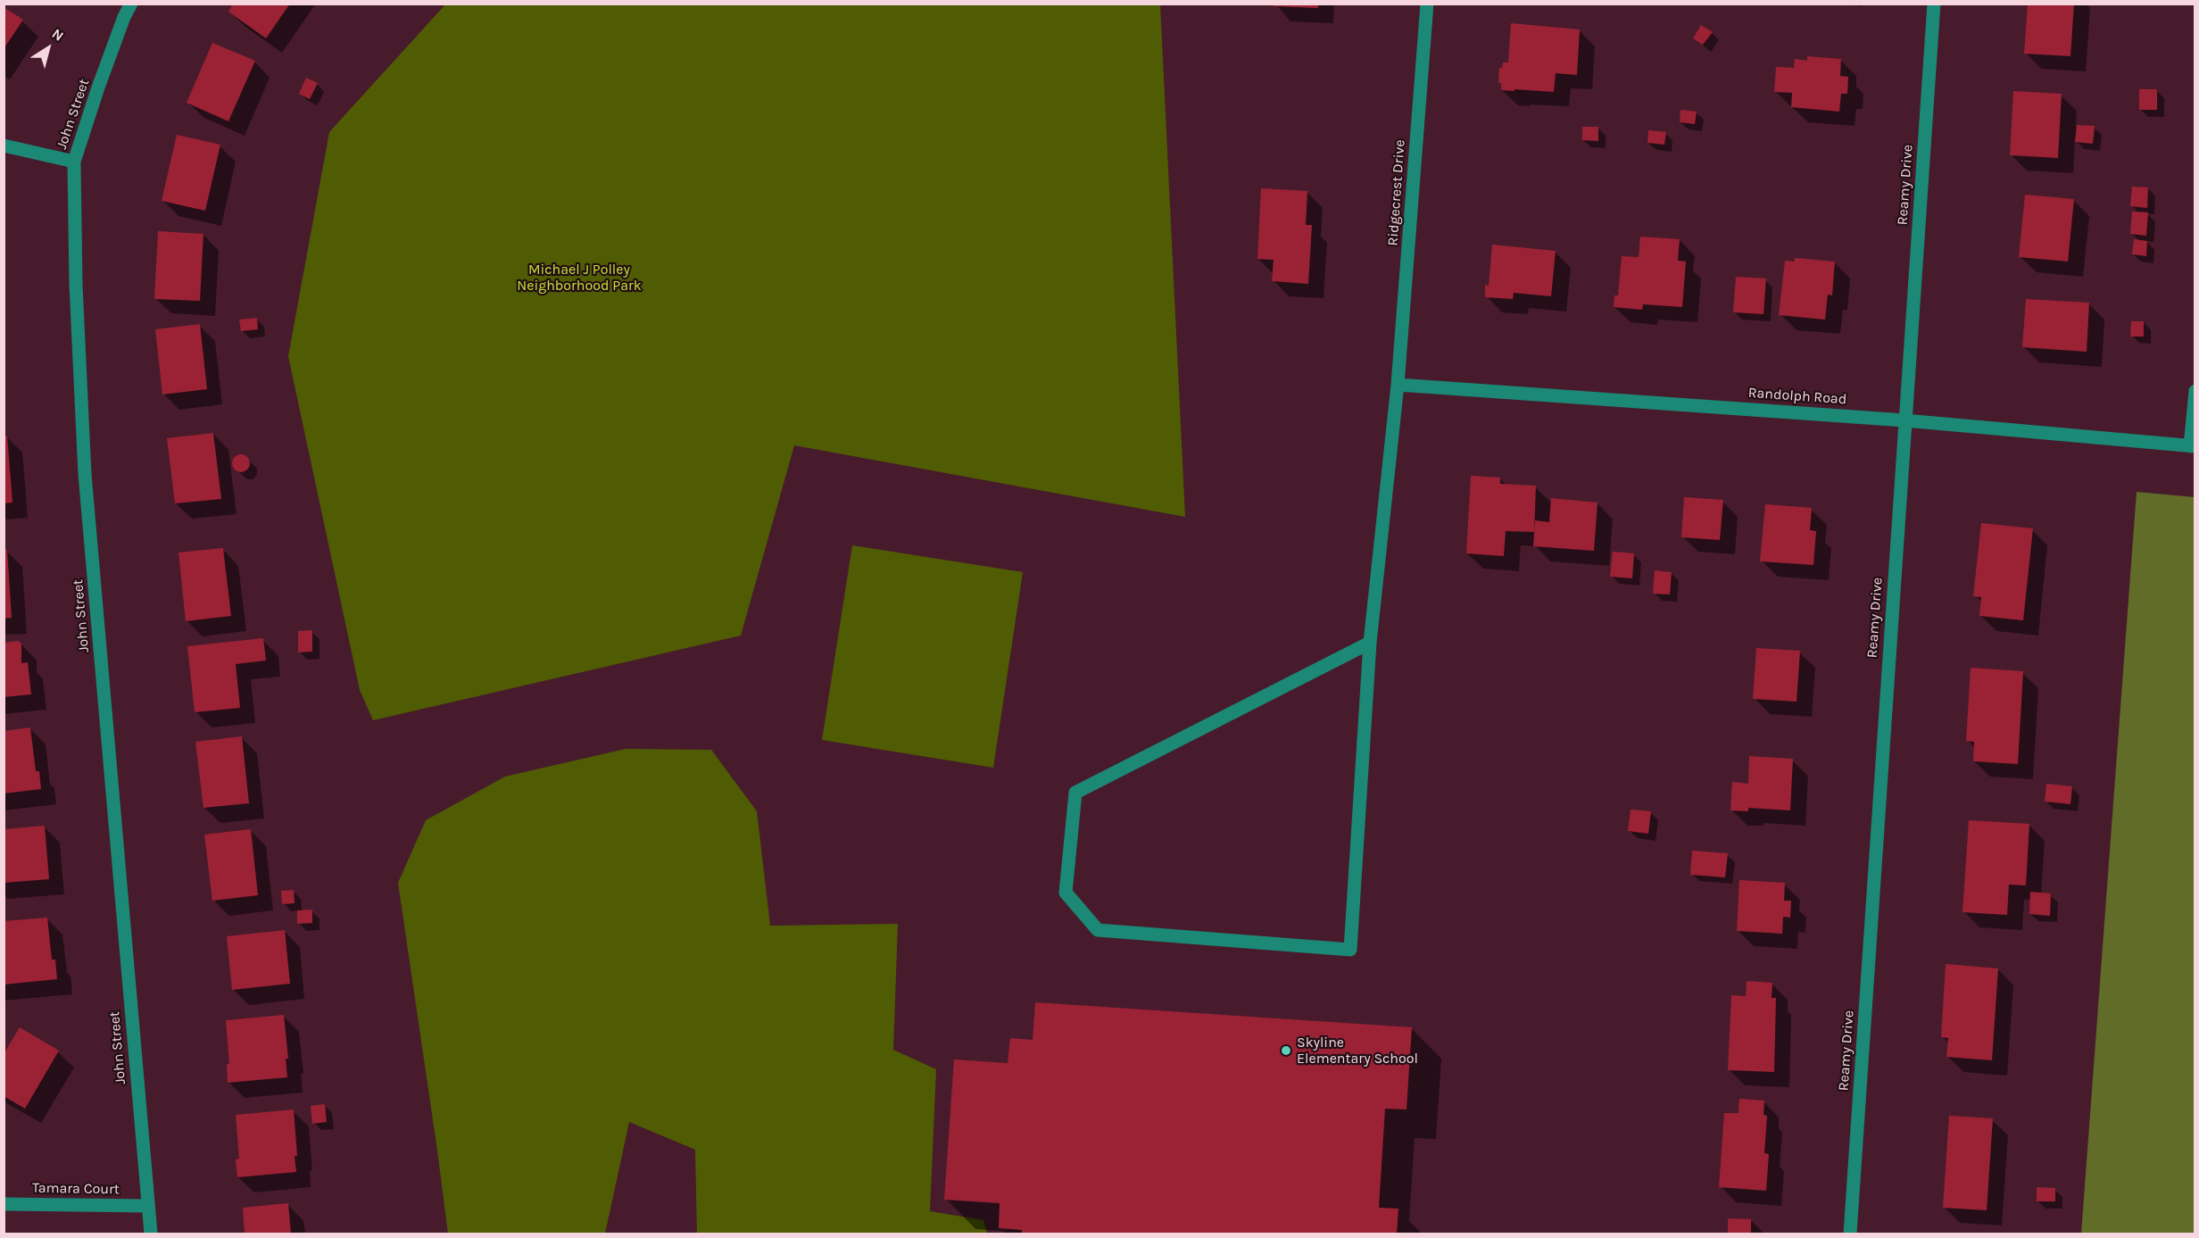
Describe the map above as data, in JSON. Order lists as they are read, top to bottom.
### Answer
{
  "streets": {
    "street": [
      "John Street",
      "Reamy Drive",
      "Ridgecrest Drive",
      "Randolph Road",
      "Tamara Court"
    ]
  },
  "crossings": [
    ["John Street", "Tamara Court"],
    ["Reamy Drive", "Randolph Road"],
    ["Ridgecrest Drive", "Randolph Road"]
  ],
  "parks": ["Michael J Polley Neighborhood Park"],
  "places": ["Skyline Elementary School"],
  "north": "top right"
}
